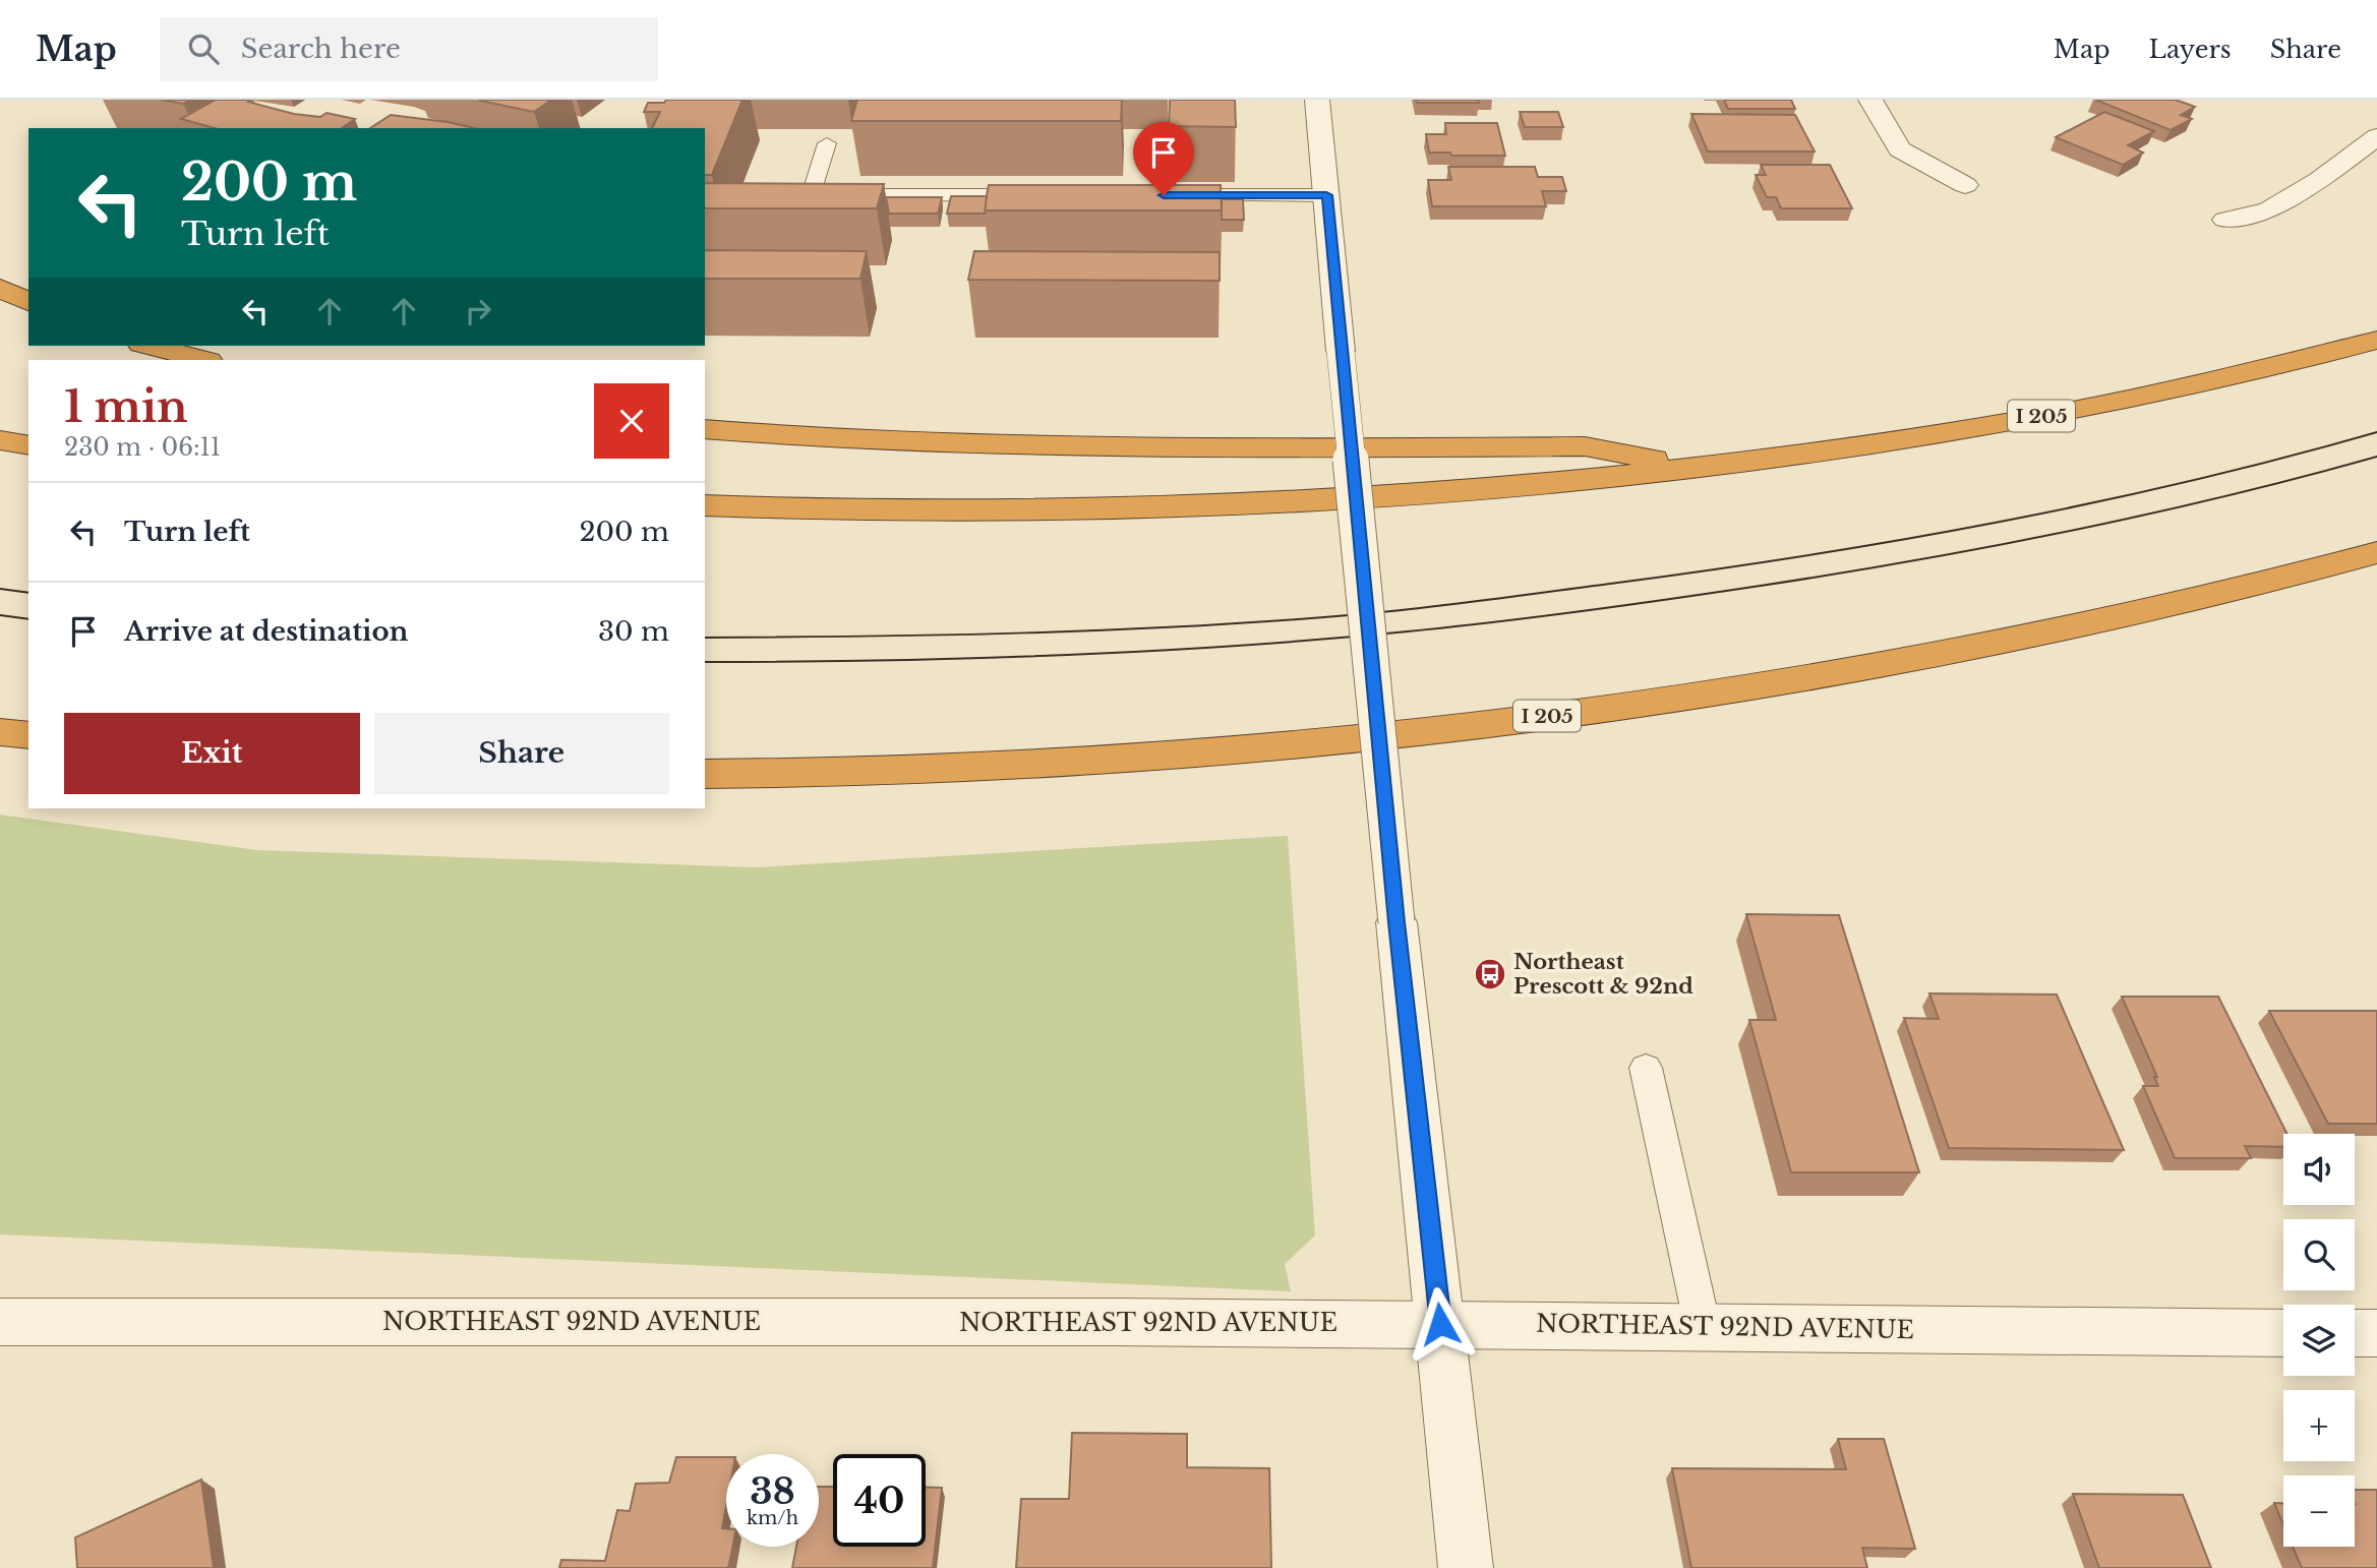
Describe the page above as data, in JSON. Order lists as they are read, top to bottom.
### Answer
{
  "streets": {
    "highway": ["I 205"],
    "street": ["NORTHEAST 92ND AVENUE"]
  },
  "places": {
    "bus stop": ["Northeast Prescott & 92nd"]
  },
  "page": {
    "header": "Map",
    "search": "Search here",
    "nav": ["Map", "Layers", "Share"],
    "turn": ["200 m", "Turn left"],
    "heading": ["1 min", "230 m · 06:11"],
    "list": [
      {
        "name": "Turn left",
        "value": "200 m"
      },
      {
        "name": "Arrive at destination",
        "value": "30 m"
      }
    ],
    "buttons": ["Exit", "Share"],
    "map_buttons": ["+", "−"],
    "speed": "38 km/h",
    "limit": "40"
  }
}
